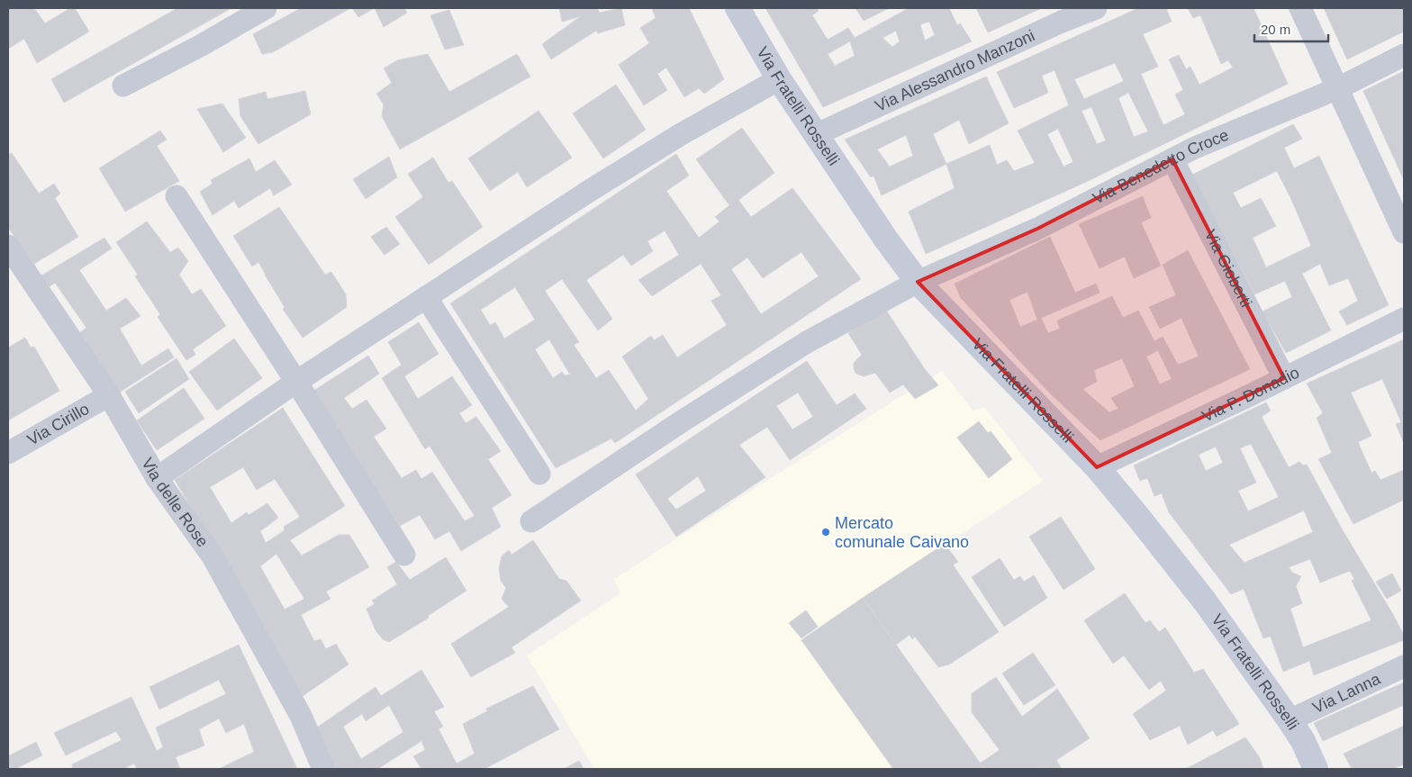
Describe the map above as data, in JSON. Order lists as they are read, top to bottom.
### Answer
{
  "streets": {
    "main road": ["Via Fratelli Rosselli"],
    "street": [
      "Via Alessandro Manzoni",
      "Via Benedetto Croce",
      "Via Gioberti",
      "Via P. Donadio",
      "Via Cirillo",
      "Via delle Rose",
      "Via Lanna"
    ]
  },
  "crossings": [
    ["Via Alessandro Manzoni", "Via Fratelli Rosselli"],
    ["Via Fratelli Rosselli", "Via Benedetto Croce"],
    ["Via Fratelli Rosselli", "Via P. Donadio"],
    ["Via Fratelli Rosselli", "Via Lanna"],
    ["Via Benedetto Croce", "Via Gioberti"],
    ["Via Gioberti", "Via P. Donadio"],
    ["Via Cirillo", "Via delle Rose"]
  ],
  "places": ["Mercato comunale Caivano"],
  "scale_bar": "20 m"
}
